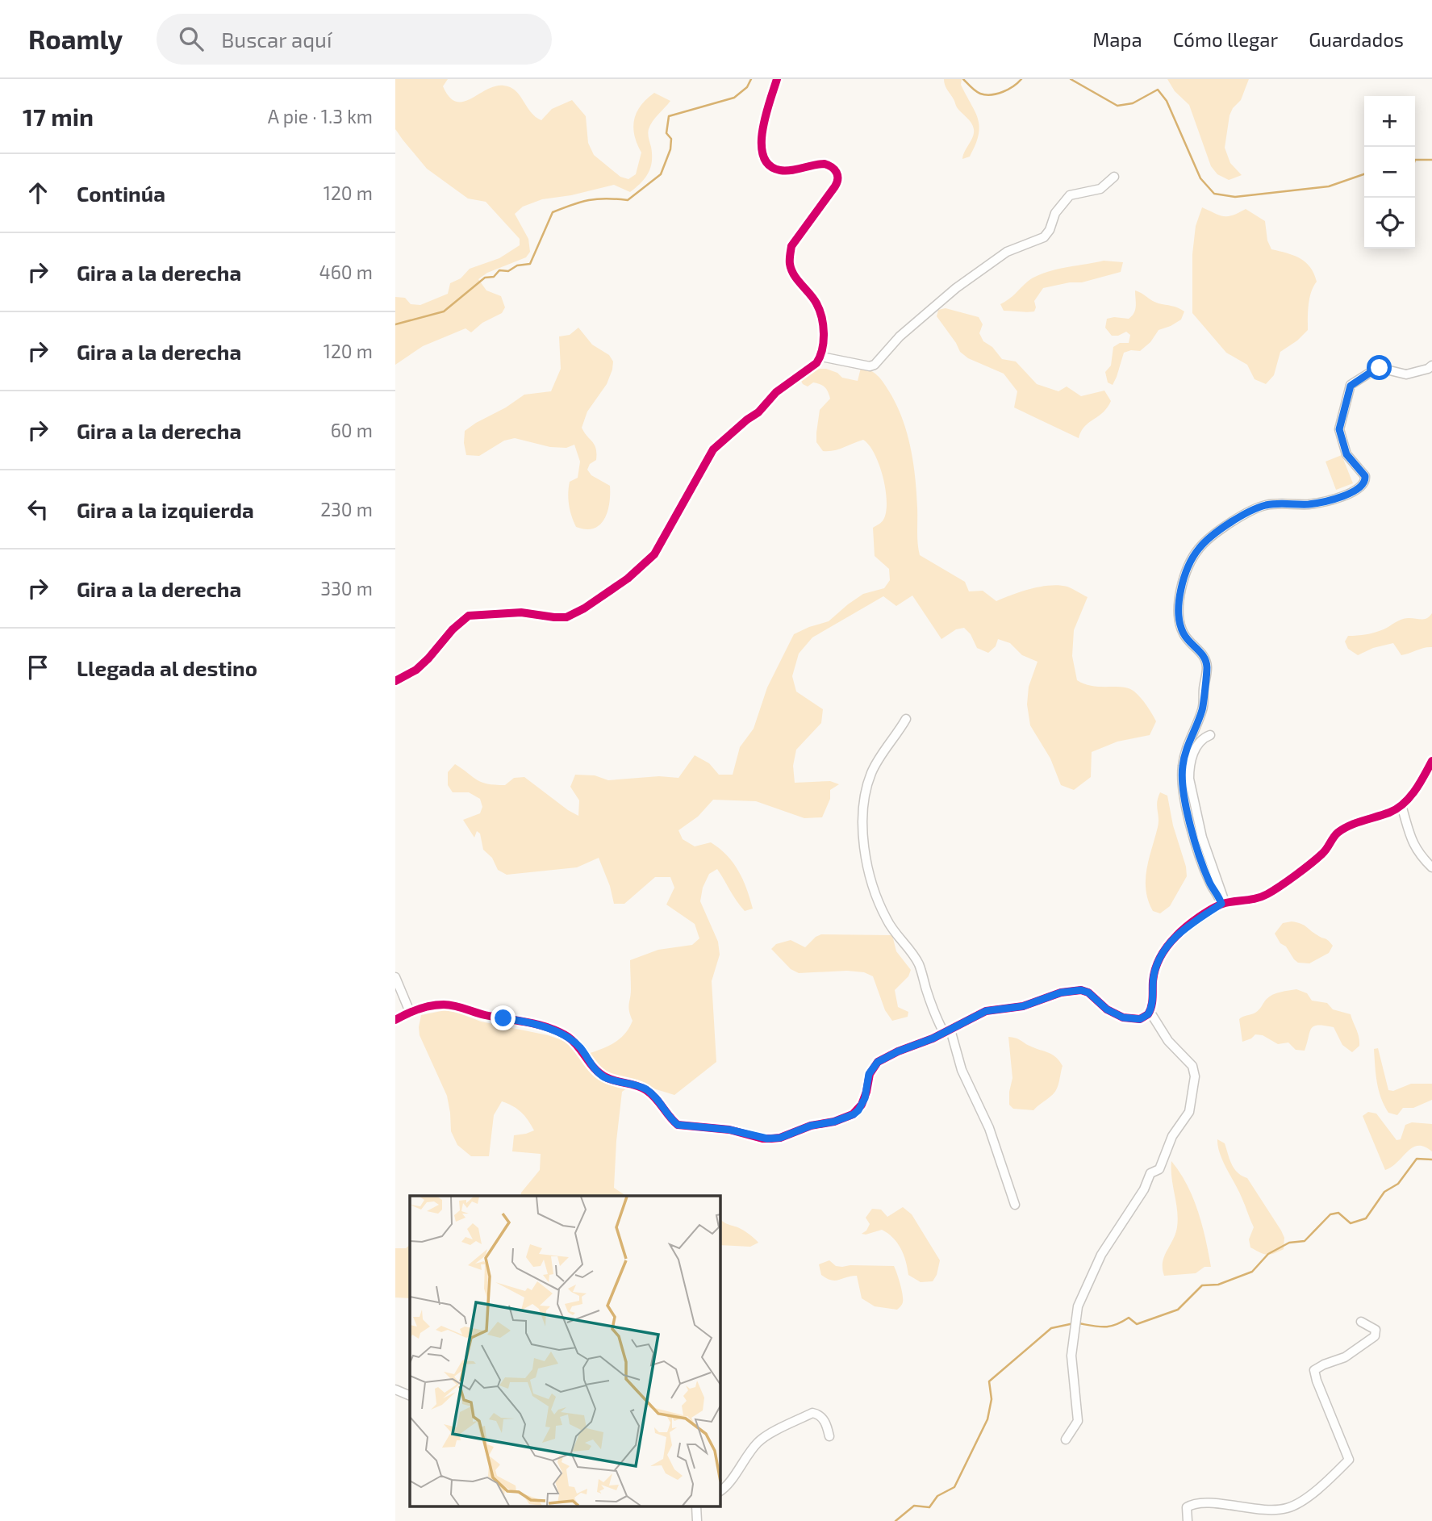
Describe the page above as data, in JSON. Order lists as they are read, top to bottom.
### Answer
{
  "page": {
    "header": "Roamly",
    "search": "Buscar aquí",
    "nav": ["Mapa", "Cómo llegar", "Guardados"],
    "heading": ["17 min", "A pie · 1.3 km"],
    "map_buttons": ["+", "−"],
    "list": [
      ["Continúa", "120 m"],
      ["Gira a la derecha", "460 m"],
      ["Gira a la derecha", "120 m"],
      ["Gira a la derecha", "60 m"],
      ["Gira a la izquierda", "230 m"],
      ["Gira a la derecha", "330 m"],
      "Llegada al destino"
    ]
  }
}
